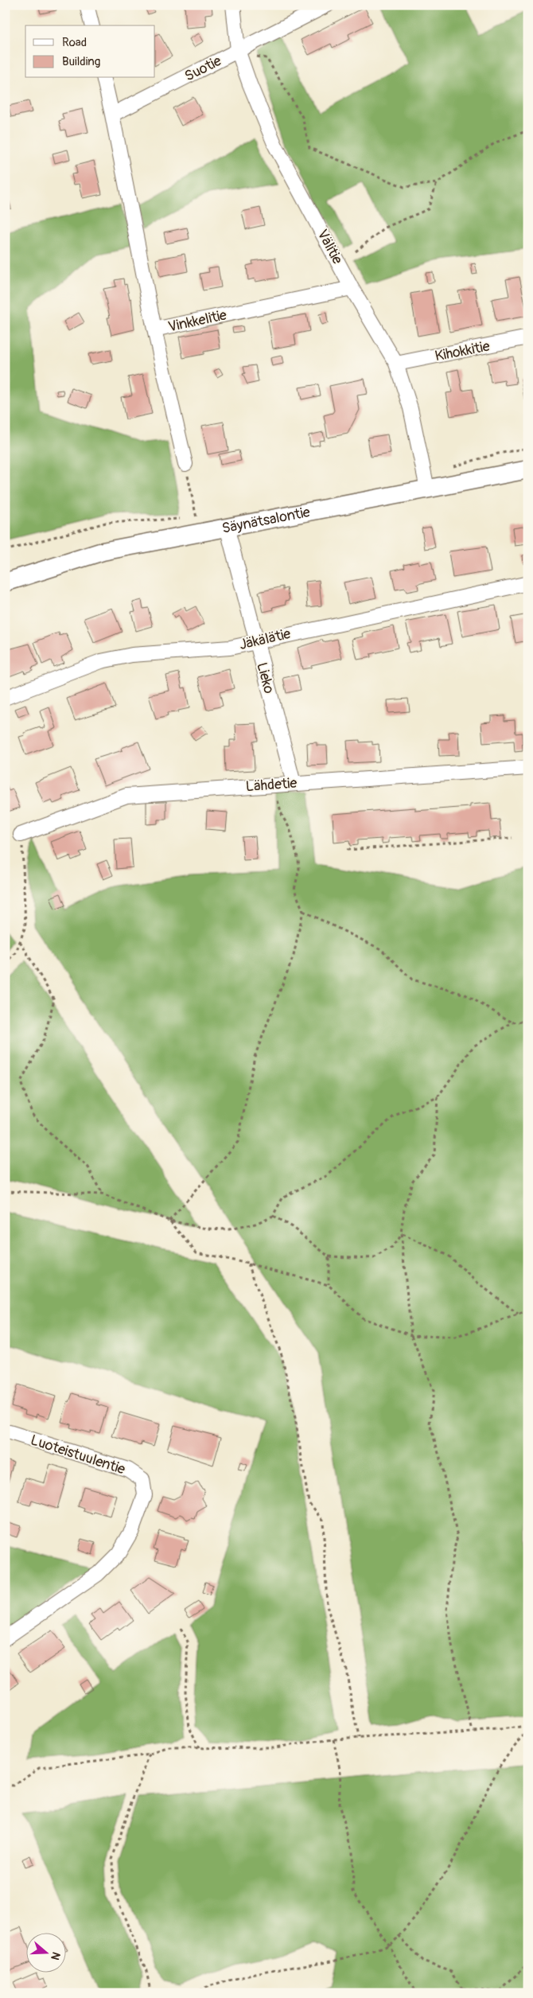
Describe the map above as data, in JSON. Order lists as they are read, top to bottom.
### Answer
{
  "streets": {
    "main road": ["Säynätsalontie"],
    "street": [
      "Suotie",
      "Välitie",
      "Vinkkelitie",
      "Kihokkitie",
      "Jäkälätie",
      "Lieko",
      "Lähdetie",
      "Luoteistuulentie"
    ]
  },
  "crossings": [
    ["Suotie", "Välitie"],
    ["Välitie", "Vinkkelitie"],
    ["Välitie", "Kihokkitie"],
    ["Välitie", "Säynätsalontie"],
    ["Säynätsalontie", "Lieko"],
    ["Jäkälätie", "Lieko"],
    ["Lieko", "Lähdetie"]
  ],
  "legend": ["Road", "Building"],
  "north": "right"
}
